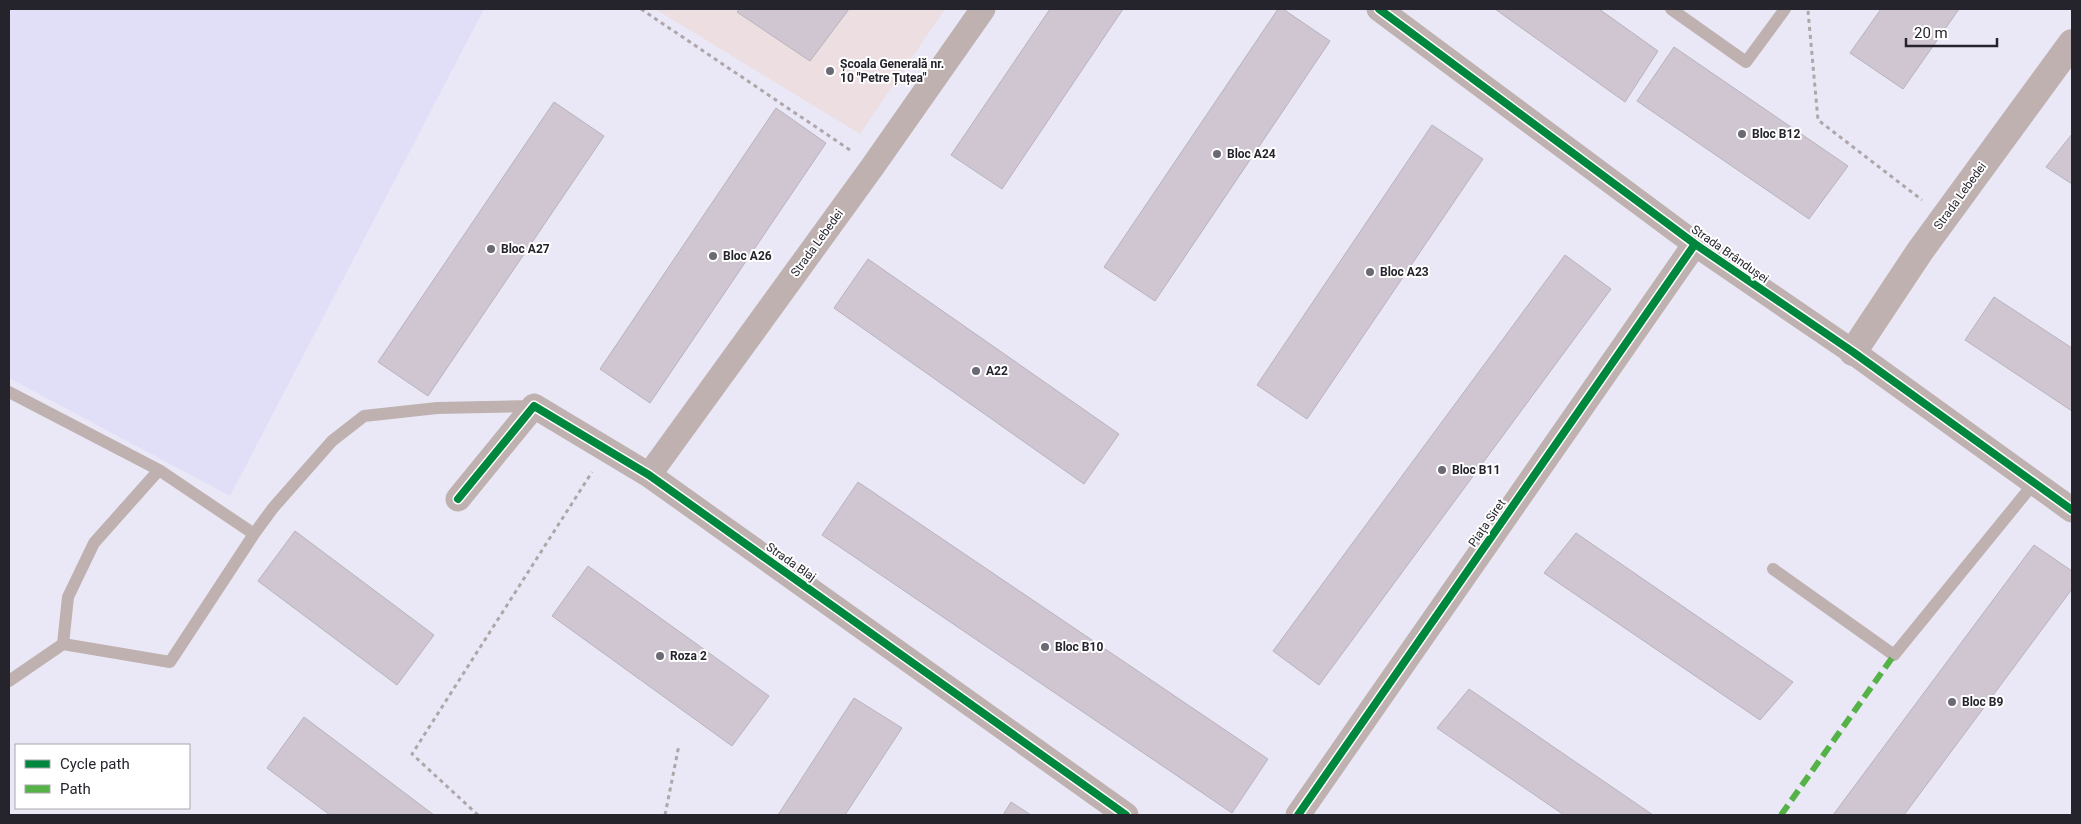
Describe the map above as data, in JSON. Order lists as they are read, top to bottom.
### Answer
{
  "streets": {
    "street": [
      "Strada Lebedei",
      "Strada Brândușei",
      "Piața Siret",
      "Strada Blaj"
    ]
  },
  "crossings": [
    ["Strada Lebedei", "Strada Brândușei"],
    ["Strada Lebedei", "Strada Blaj"],
    ["Strada Brândușei", "Piața Siret"]
  ],
  "places": [
    "Școala Generală nr. 10 \"Petre Țuțea\"",
    "Bloc B12",
    "Bloc A24",
    "Bloc A27",
    "Bloc A26",
    "Bloc A23",
    "A22",
    "Bloc B11",
    "Bloc B10",
    "Roza 2",
    "Bloc B9"
  ],
  "legend": ["Cycle path", "Path"],
  "scale_bar": "20 m"
}
